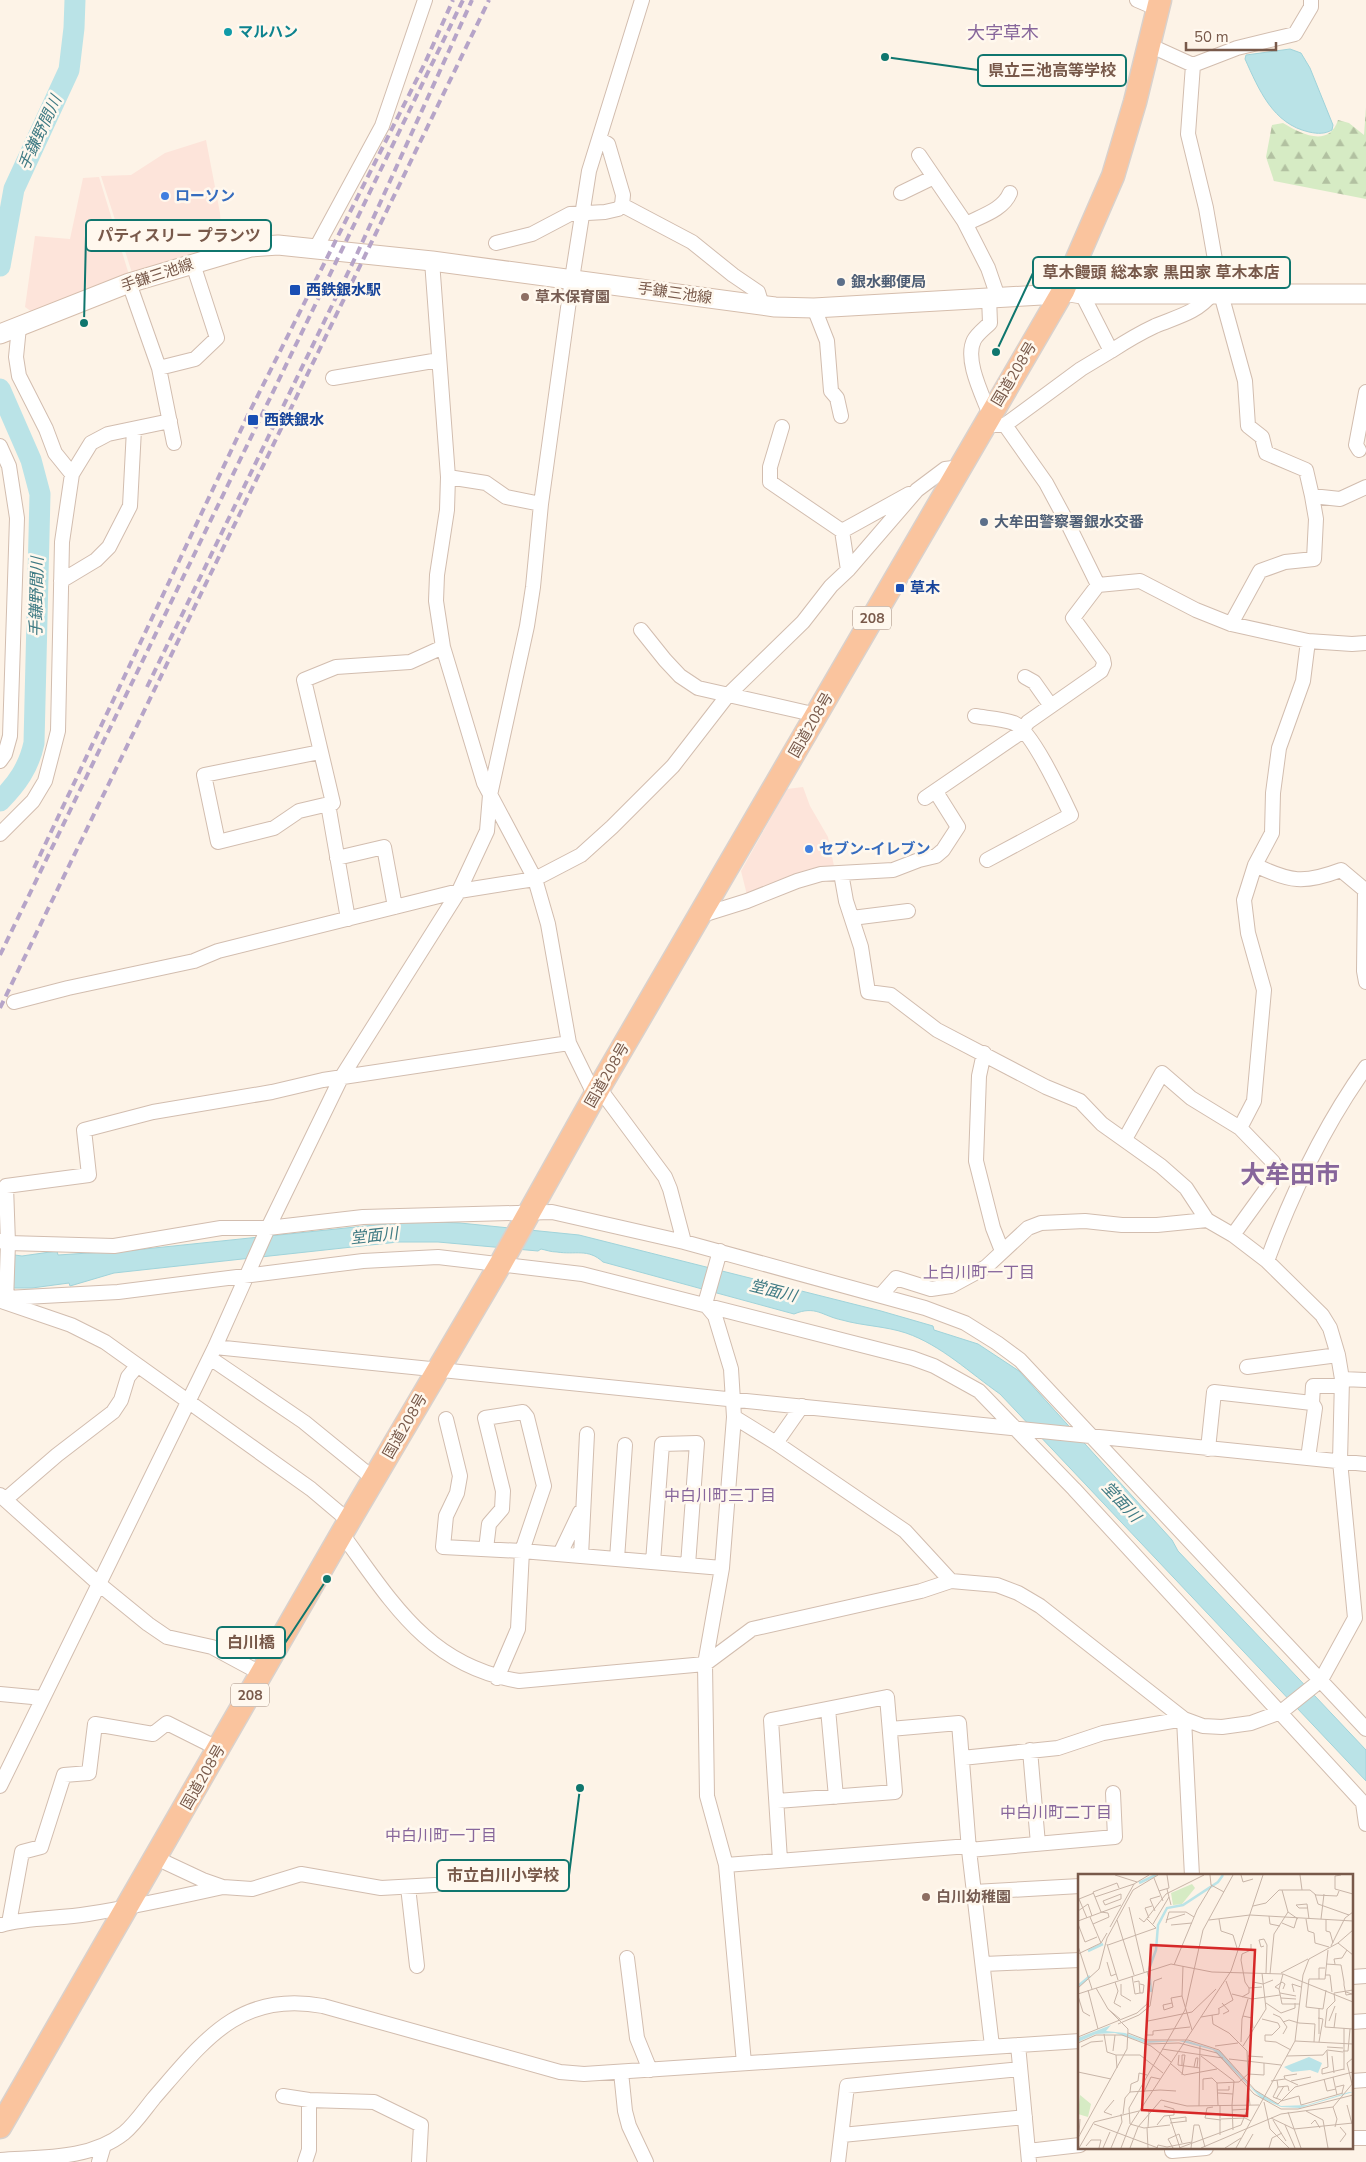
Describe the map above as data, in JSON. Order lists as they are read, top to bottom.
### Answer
{
  "streets": {
    "highway": ["国道208号", "208"],
    "main road": ["手鎌三池線"]
  },
  "crossings": [
    ["手鎌三池線", "国道208号"]
  ],
  "districts": [
    "大字草木",
    "大牟田市",
    "上白川町一丁目",
    "中白川町三丁目",
    "中白川町二丁目",
    "中白川町一丁目"
  ],
  "water": ["手鎌野間川", "堂面川"],
  "places": {
    "other": [
      "マルハン",
      "県立三池高等学校",
      "ローソン",
      "銀水郵便局",
      "草木保育園",
      "パティスリー プランツ",
      "草木饅頭 総本家 黒田家 草木本店",
      "大牟田警察署銀水交番",
      "セブン-イレブン",
      "白川橋",
      "市立白川小学校",
      "白川幼稚園"
    ],
    "transit": ["西鉄銀水駅", "西鉄銀水", "草木"]
  },
  "scale_bar": "50 m"
}
